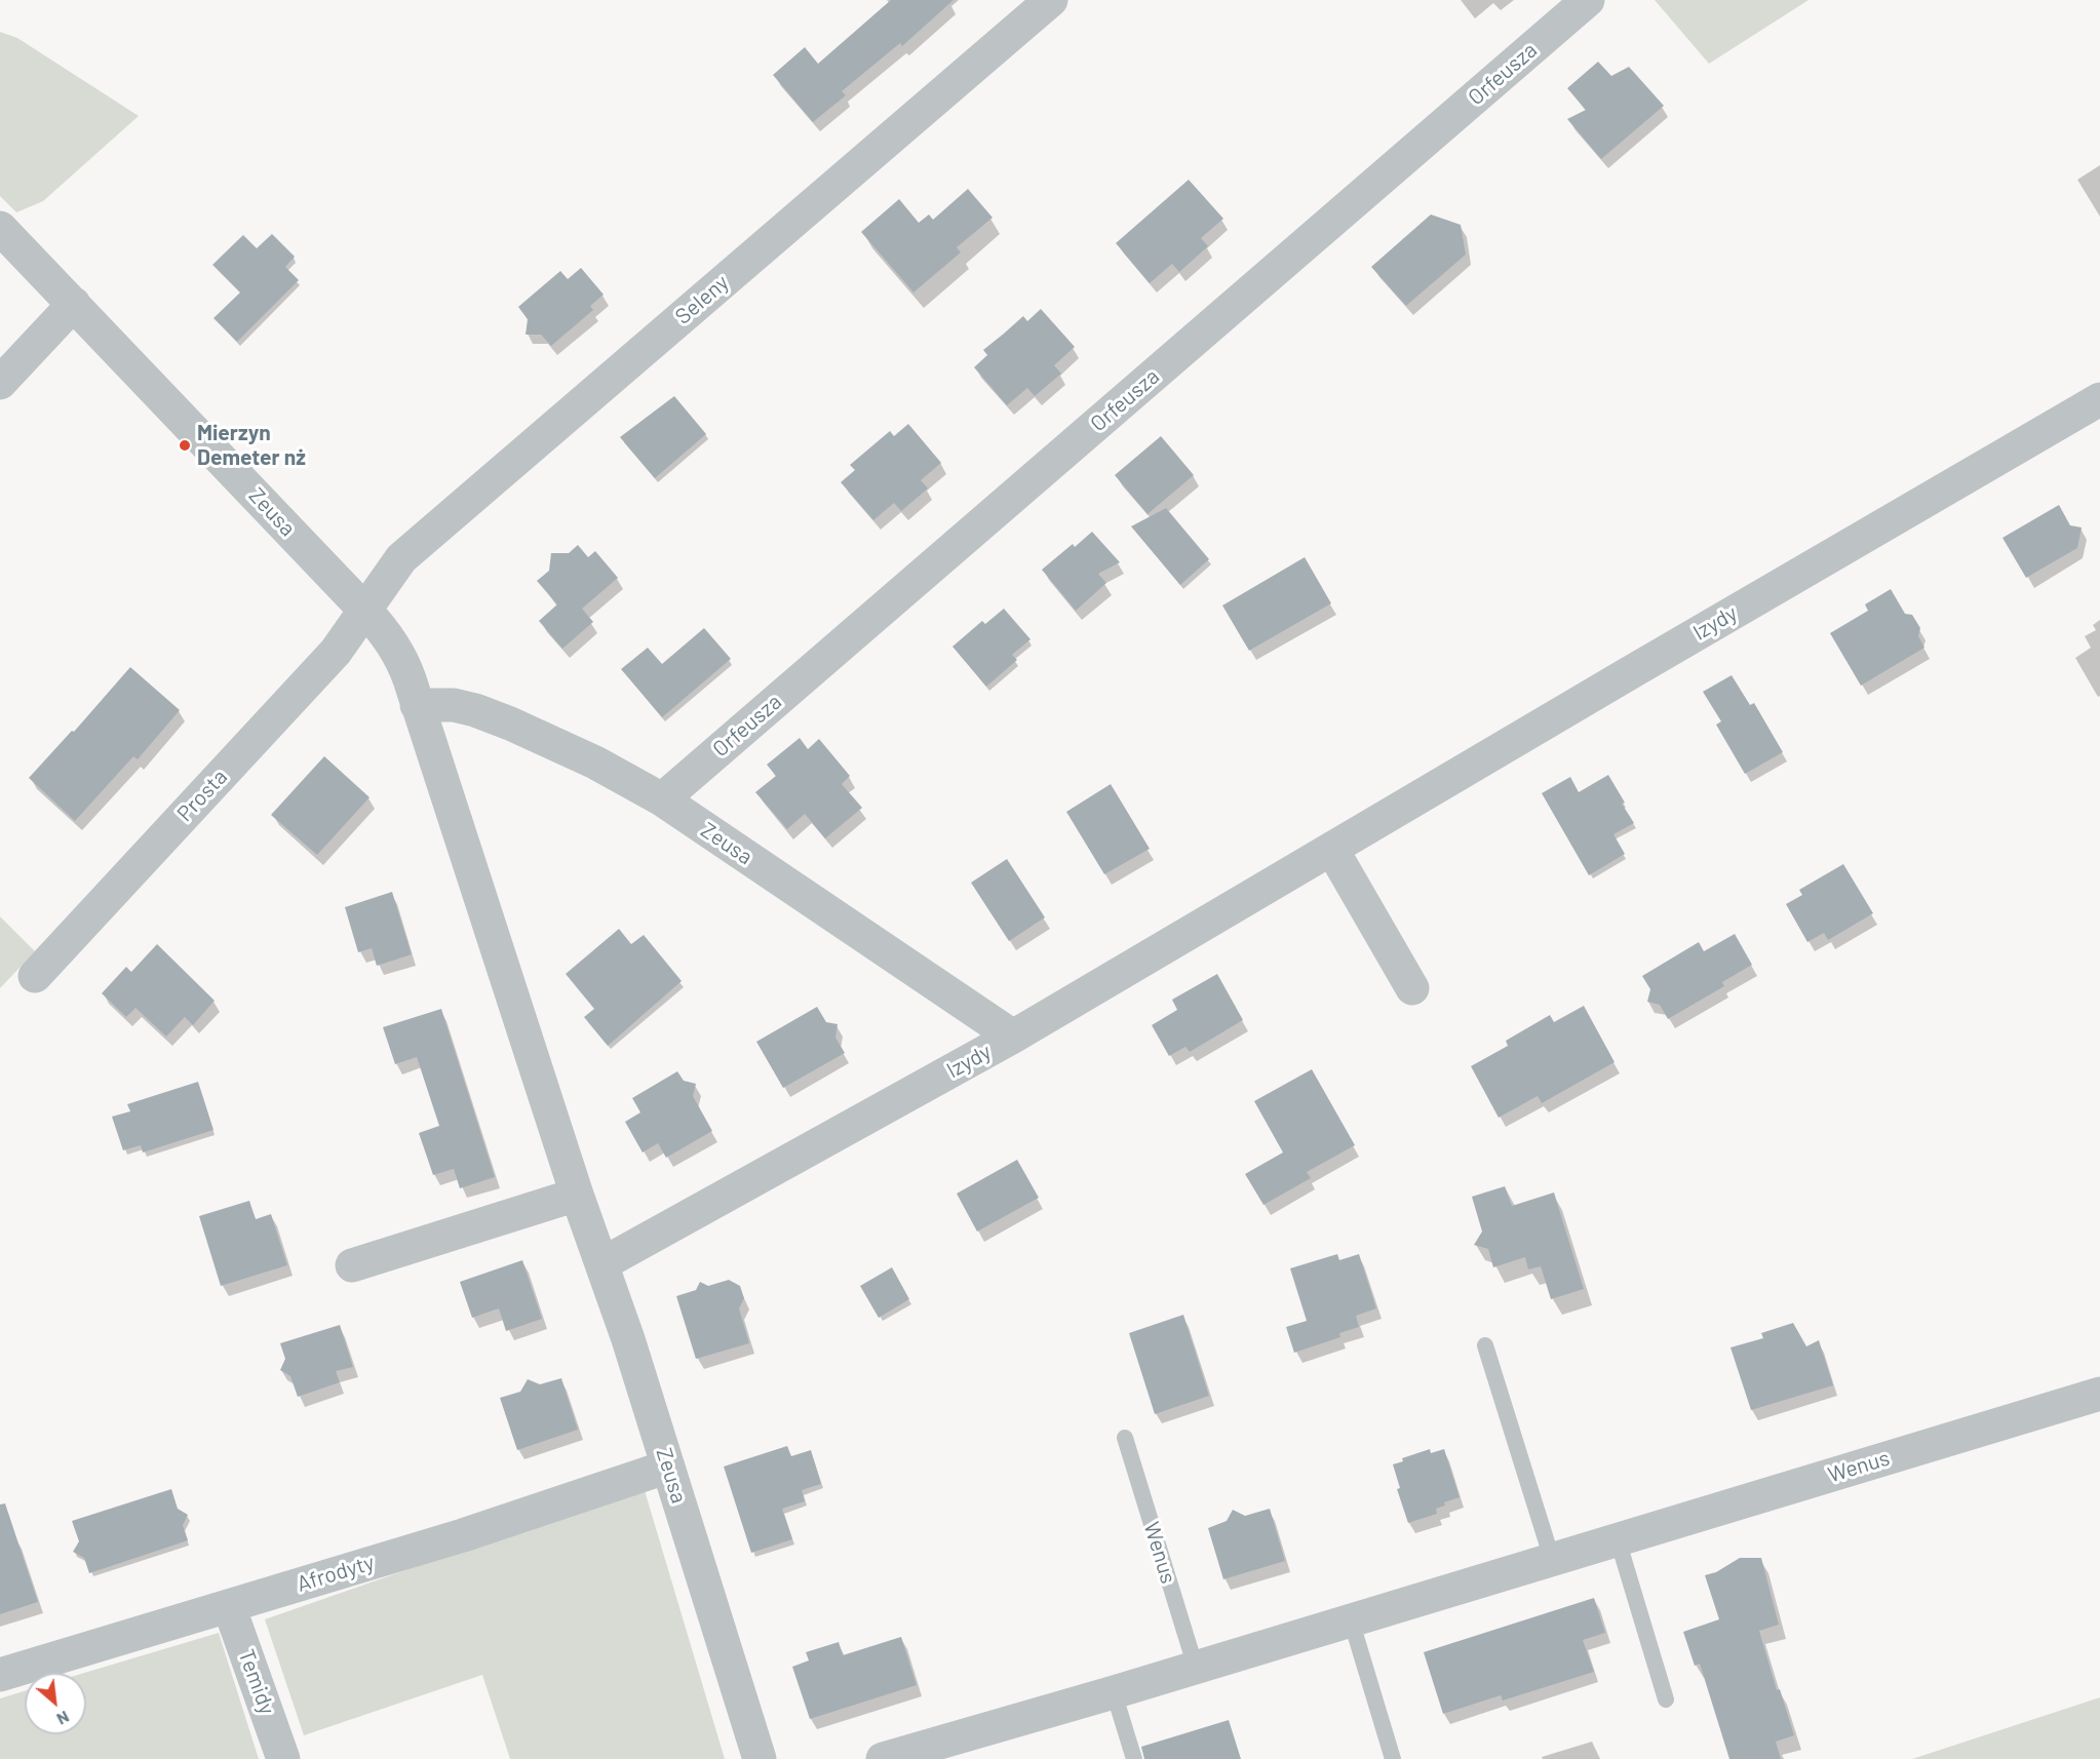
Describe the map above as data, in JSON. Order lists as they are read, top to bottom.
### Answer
{
  "streets": {
    "street": [
      "Orfeusza",
      "Seleny",
      "Zeusa",
      "Izydy",
      "Prosta",
      "Wenus",
      "Afrodyty",
      "Temidy"
    ]
  },
  "crossings": [
    ["Orfeusza", "Zeusa"],
    ["Seleny", "Zeusa"],
    ["Seleny", "Prosta"],
    ["Zeusa", "Izydy"],
    ["Zeusa", "Prosta"],
    ["Zeusa", "Afrodyty"],
    ["Afrodyty", "Temidy"]
  ],
  "places": ["Mierzyn Demeter nż"],
  "north": "bottom right"
}
